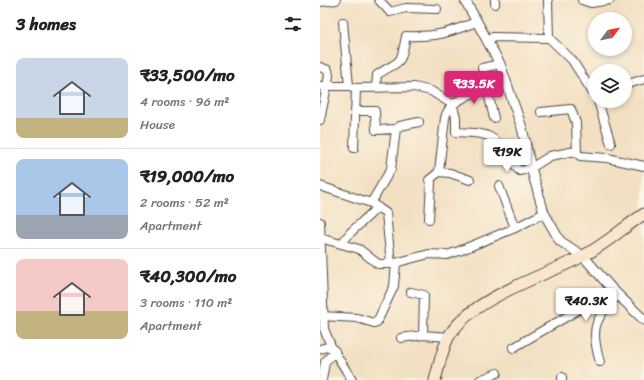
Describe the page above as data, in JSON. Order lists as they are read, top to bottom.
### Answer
{
  "north": "top right",
  "page": {
    "heading": "3 homes",
    "list": [
      {
        "name": "₹33,500/mo",
        "note": "4 rooms · 96 m² · House"
      },
      {
        "name": "₹19,000/mo",
        "note": "2 rooms · 52 m² · Apartment"
      },
      {
        "name": "₹40,300/mo",
        "note": "3 rooms · 110 m² · Apartment"
      }
    ],
    "price": ["₹33.5K", "₹19K", "₹40.3K"]
  }
}
